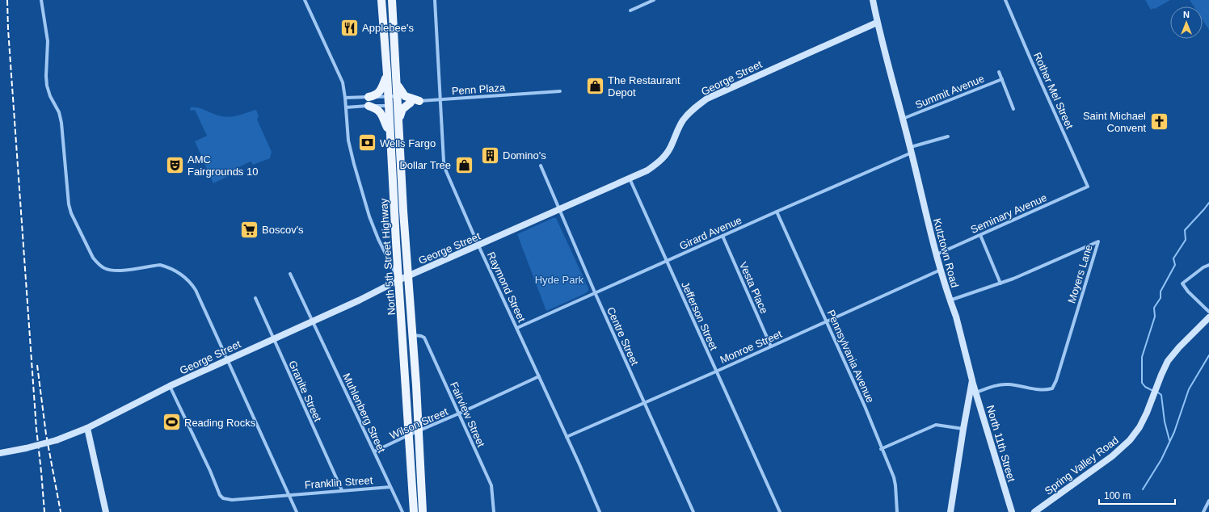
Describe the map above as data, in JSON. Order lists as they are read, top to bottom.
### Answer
{
  "streets": {
    "main road": ["North 5th Street Highway"],
    "street": [
      "George Street",
      "Penn Plaza",
      "Rother Mel Street",
      "Summit Avenue",
      "Seminary Avenue",
      "Girard Avenue",
      "Kutztown Road",
      "Moyers Lane",
      "Raymond Street",
      "Vesta Place",
      "Jefferson Street",
      "Centre Street",
      "Monroe Street",
      "Pennsylvania Avenue",
      "Granite Street",
      "Muhlenberg Street",
      "Fairview Street",
      "Wilson Street",
      "North 11th Street",
      "Spring Valley Road",
      "Franklin Street"
    ]
  },
  "crossings": [
    ["George Street", "Kutztown Road"],
    ["George Street", "North 5th Street Highway"],
    ["George Street", "Raymond Street"],
    ["George Street", "Jefferson Street"],
    ["George Street", "Centre Street"],
    ["George Street", "Granite Street"],
    ["George Street", "Muhlenberg Street"],
    ["George Street", "Franklin Street"],
    ["Penn Plaza", "North 5th Street Highway"],
    ["Penn Plaza", "Raymond Street"],
    ["Rother Mel Street", "Seminary Avenue"],
    ["Summit Avenue", "Kutztown Road"],
    ["Seminary Avenue", "Kutztown Road"],
    ["Girard Avenue", "Kutztown Road"],
    ["Girard Avenue", "Raymond Street"],
    ["Girard Avenue", "Vesta Place"],
    ["Girard Avenue", "Jefferson Street"],
    ["Girard Avenue", "Centre Street"],
    ["Girard Avenue", "Pennsylvania Avenue"],
    ["Kutztown Road", "Moyers Lane"],
    ["Kutztown Road", "Monroe Street"],
    ["Kutztown Road", "North 11th Street"],
    ["North 5th Street Highway", "Fairview Street"],
    ["North 5th Street Highway", "Wilson Street"],
    ["Moyers Lane", "North 11th Street"],
    ["Raymond Street", "Monroe Street"],
    ["Raymond Street", "Wilson Street"],
    ["Vesta Place", "Monroe Street"],
    ["Jefferson Street", "Monroe Street"],
    ["Centre Street", "Monroe Street"],
    ["Monroe Street", "Pennsylvania Avenue"],
    ["Granite Street", "Franklin Street"],
    ["Muhlenberg Street", "Wilson Street"],
    ["Muhlenberg Street", "Franklin Street"],
    ["Fairview Street", "Wilson Street"]
  ],
  "parks": ["Hyde Park"],
  "places": {
    "restaurant": ["Applebee's"],
    "shop": ["The Restaurant Depot", "Dollar Tree"],
    "church": ["Saint Michael Convent"],
    "bank": ["Wells Fargo"],
    "building": ["Domino's"],
    "theatre": ["AMC Fairgrounds 10"],
    "supermarket": ["Boscov's"],
    "sports": ["Reading Rocks"]
  },
  "scale_bar": "100 m",
  "north": "top"
}
